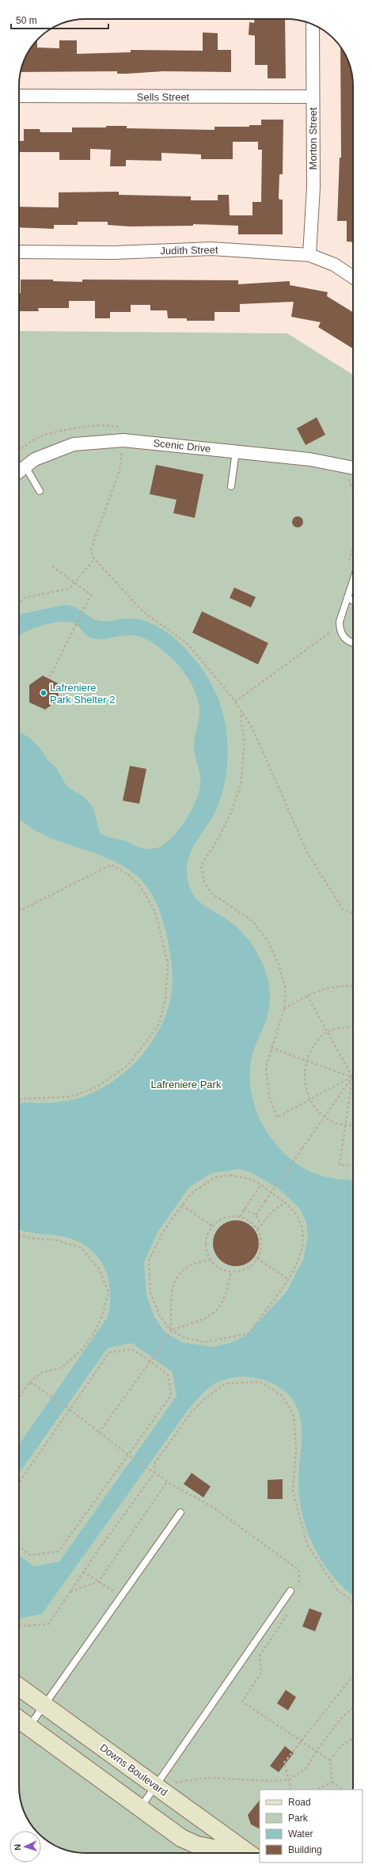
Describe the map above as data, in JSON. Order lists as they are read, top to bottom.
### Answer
{
  "streets": {
    "street": [
      "Sells Street",
      "Morton Street",
      "Judith Street",
      "Scenic Drive",
      "Downs Boulevard"
    ]
  },
  "crossings": [
    ["Sells Street", "Morton Street"],
    ["Morton Street", "Judith Street"]
  ],
  "parks": ["Lafreniere Park"],
  "places": ["Lafreniere Park Shelter 2"],
  "legend": [
    "Road",
    "Park",
    "Water",
    "Building"
  ],
  "scale_bar": "50 m",
  "north": "left"
}
